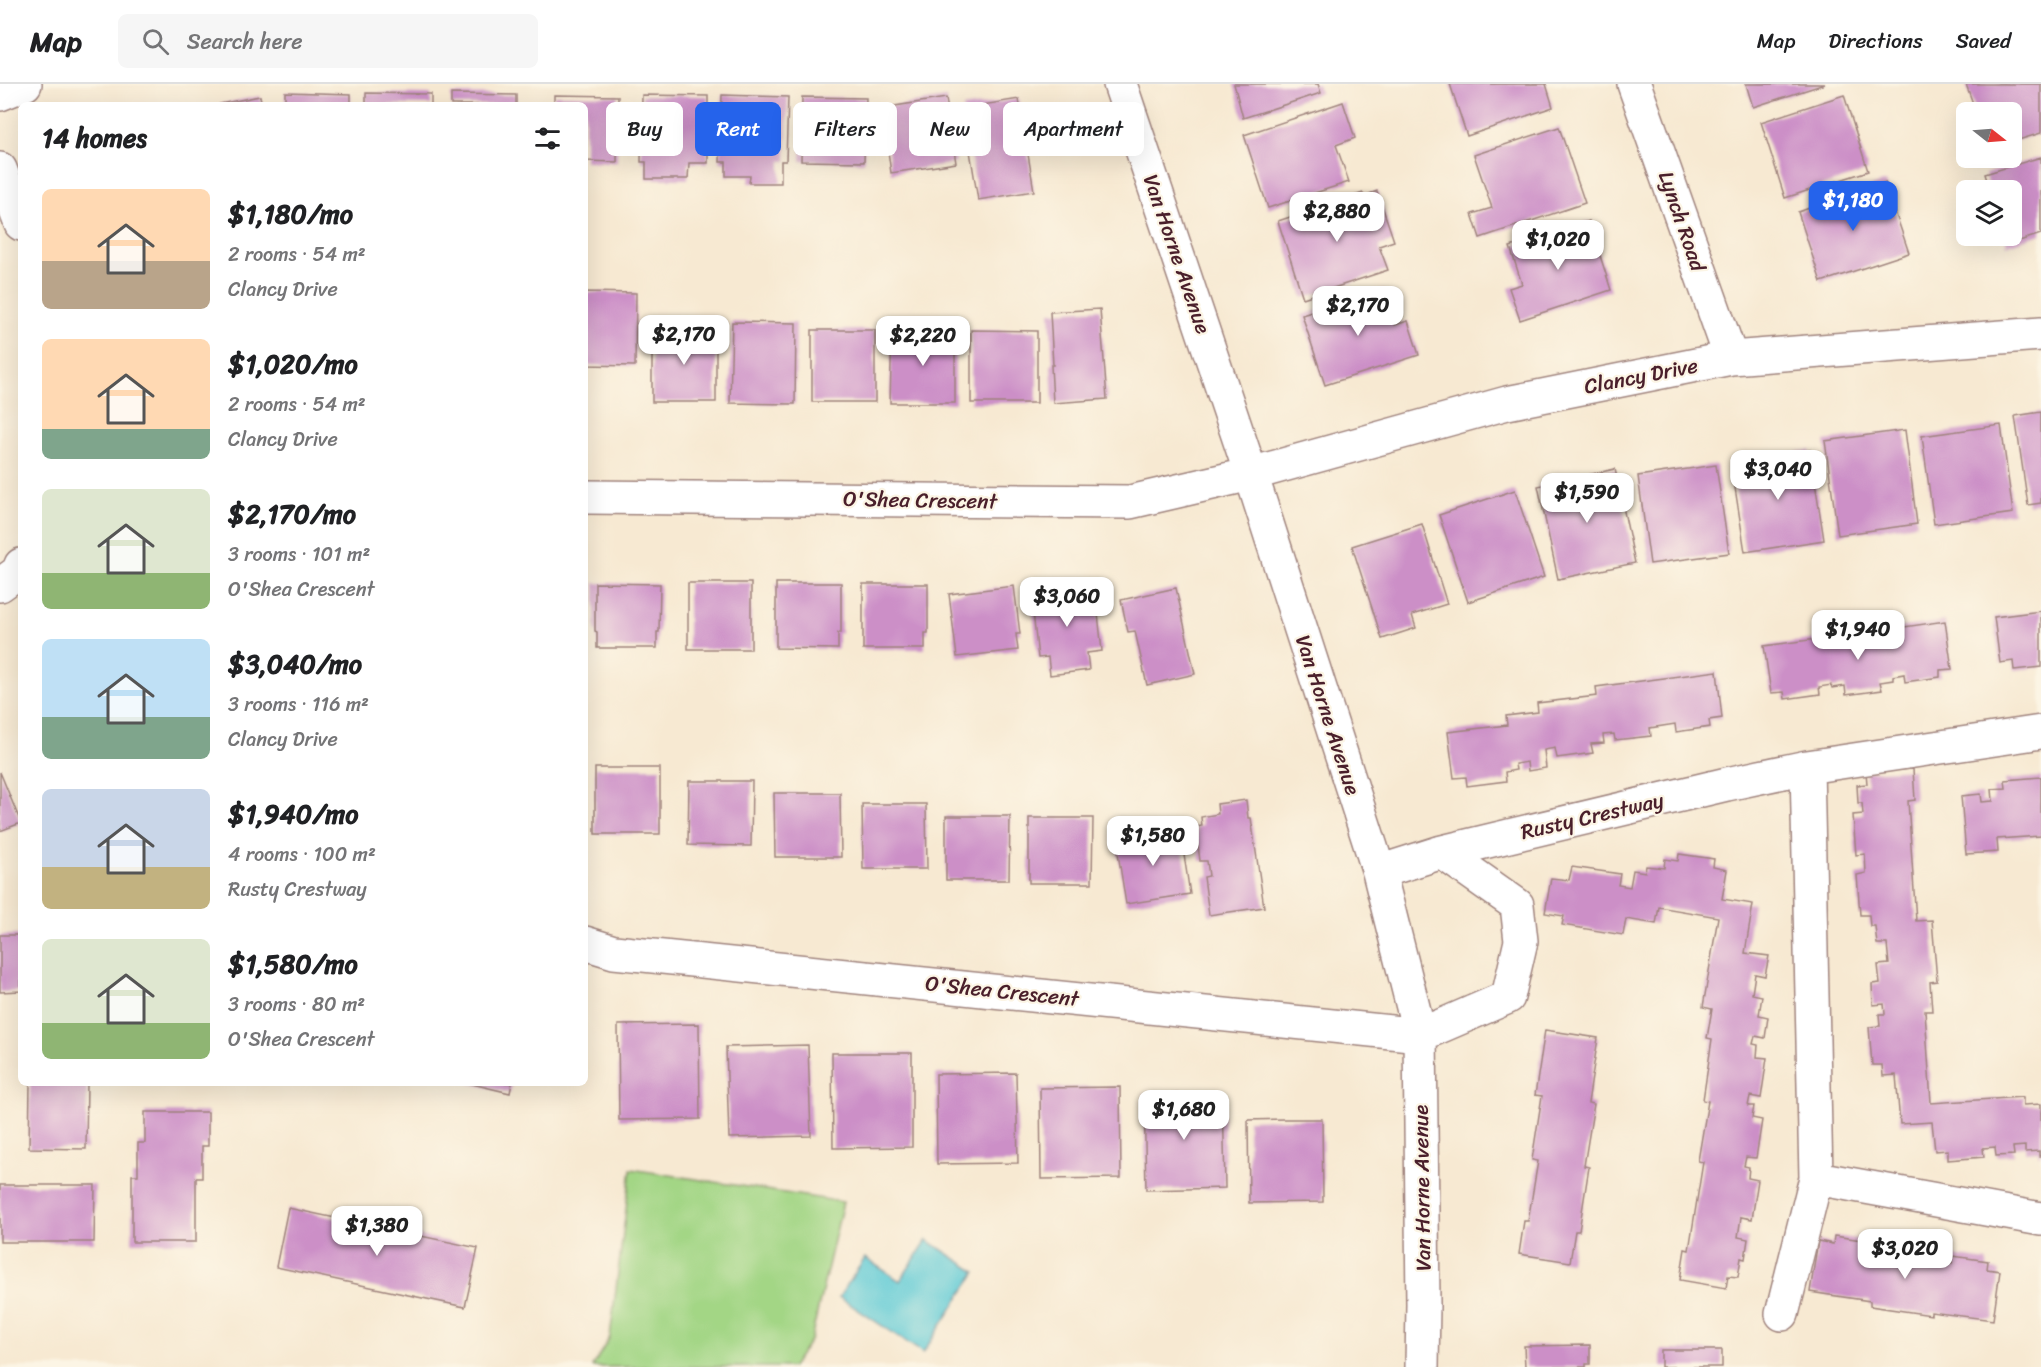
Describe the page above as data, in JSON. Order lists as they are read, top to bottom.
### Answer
{
  "streets": {
    "street": [
      "Lynch Road",
      "Van Horne Avenue",
      "Clancy Drive",
      "O'Shea Crescent",
      "Rusty Crestway"
    ]
  },
  "crossings": [
    ["Lynch Road", "Clancy Drive"],
    ["Van Horne Avenue", "Clancy Drive"],
    ["Van Horne Avenue", "O'Shea Crescent"],
    ["Van Horne Avenue", "Rusty Crestway"],
    ["Clancy Drive", "O'Shea Crescent"]
  ],
  "north": "right",
  "page": {
    "header": "Map",
    "search": "Search here",
    "nav": ["Map", "Directions", "Saved"],
    "chip": [
      "Buy",
      "Rent",
      "Filters",
      "New",
      "Apartment"
    ],
    "heading": "14 homes",
    "list": [
      {
        "name": "$1,180/mo",
        "note": "2 rooms · 54 m² · Clancy Drive"
      },
      {
        "name": "$1,020/mo",
        "note": "2 rooms · 54 m² · Clancy Drive"
      },
      {
        "name": "$2,170/mo",
        "note": "3 rooms · 101 m² · O'Shea Crescent"
      },
      {
        "name": "$3,040/mo",
        "note": "3 rooms · 116 m² · Clancy Drive"
      },
      {
        "name": "$1,940/mo",
        "note": "4 rooms · 100 m² · Rusty Crestway"
      },
      {
        "name": "$1,580/mo",
        "note": "3 rooms · 80 m² · O'Shea Crescent"
      }
    ],
    "price": [
      "$1,180",
      "$2,880",
      "$1,020",
      "$2,170",
      "$2,170",
      "$2,220",
      "$3,040",
      "$1,590",
      "$3,060",
      "$1,940",
      "$1,580",
      "$1,680",
      "$1,380",
      "$3,020"
    ]
  }
}
